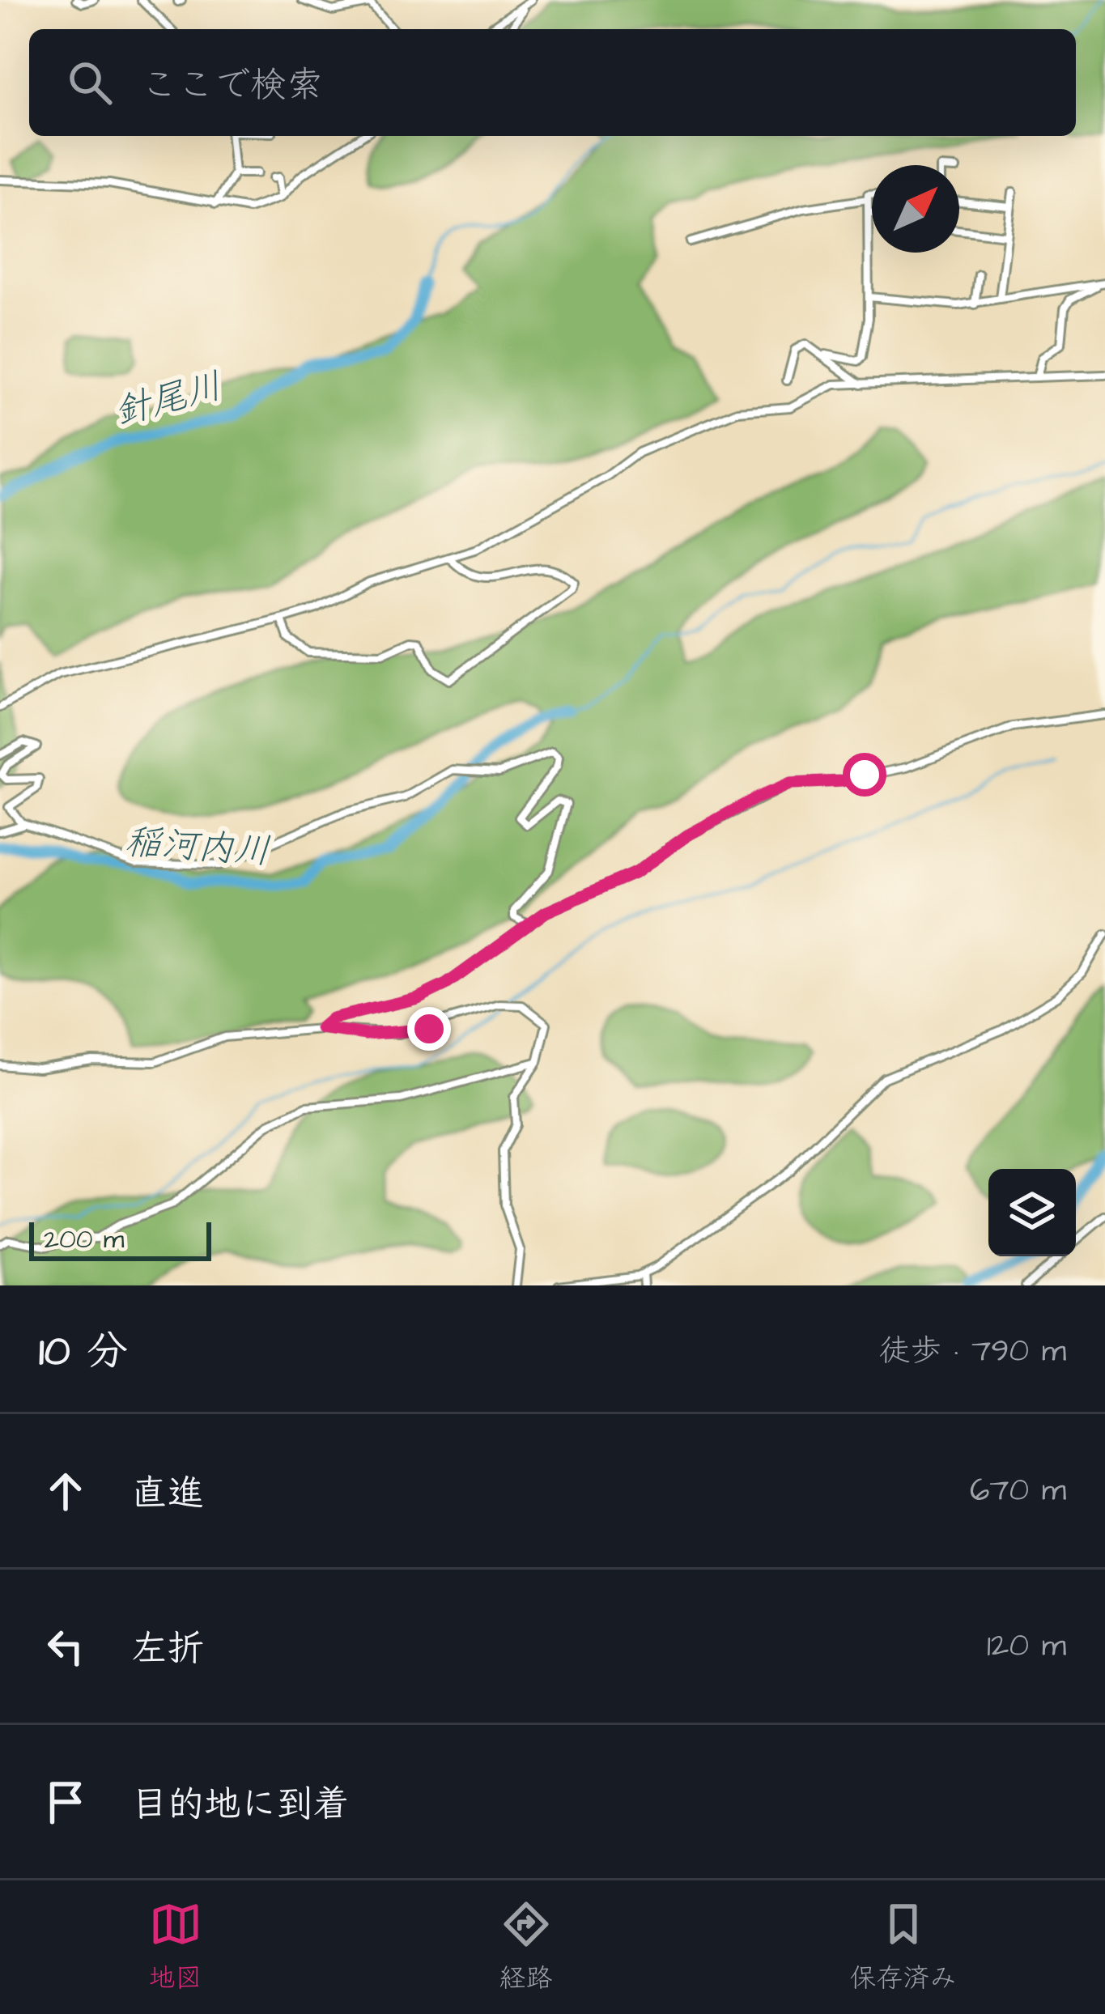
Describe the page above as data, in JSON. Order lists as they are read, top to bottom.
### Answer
{
  "water": ["針尾川", "稲河内川"],
  "scale_bar": "200 m",
  "north": "top right",
  "page": {
    "search": "ここで検索",
    "scale": "200 m",
    "heading": ["10 分", "徒歩 · 790 m"],
    "list": [
      ["直進", "670 m"],
      ["左折", "120 m"],
      "目的地に到着"
    ],
    "nav": ["地図", "経路", "保存済み"]
  }
}
